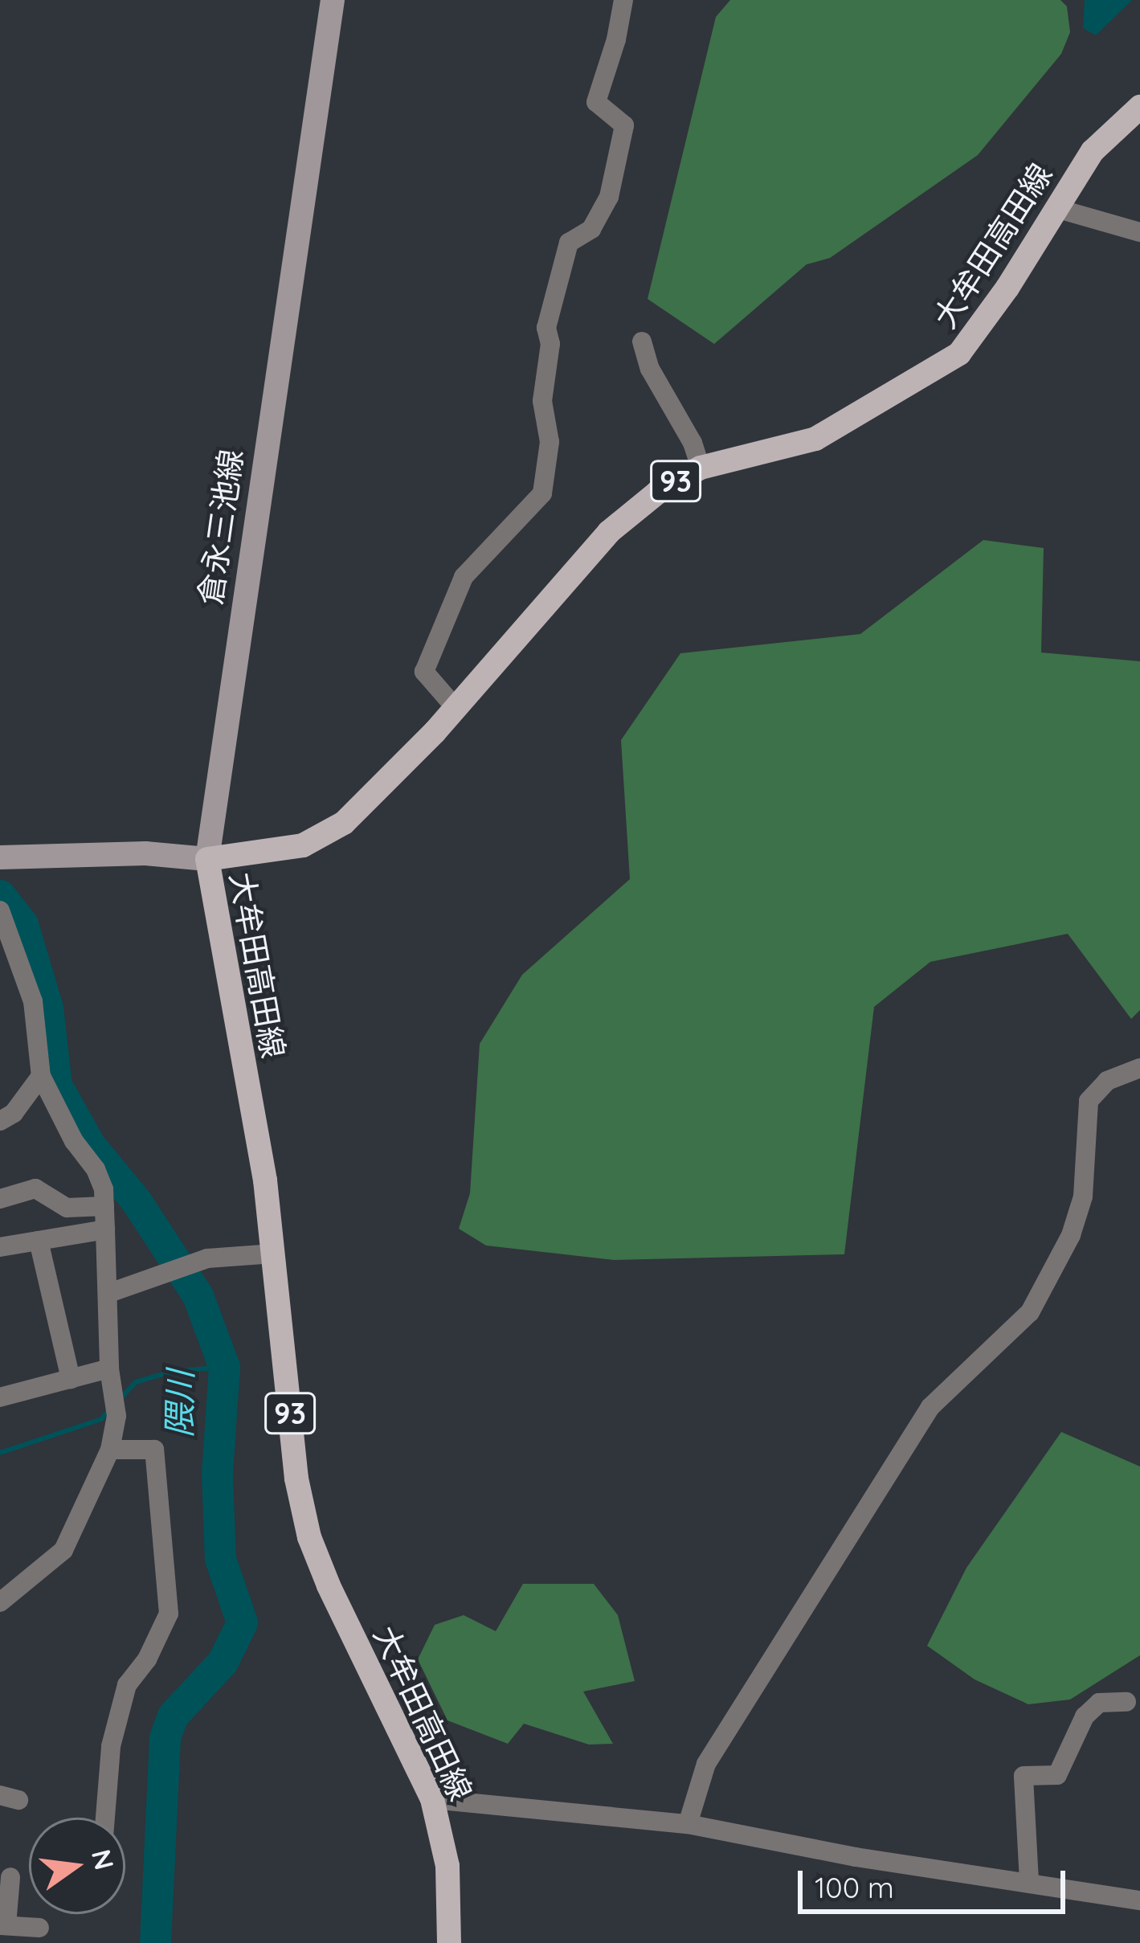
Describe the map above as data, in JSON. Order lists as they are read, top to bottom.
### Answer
{
  "streets": {
    "main road": ["大牟田高田線", "93", "倉永三池線"]
  },
  "crossings": [
    ["大牟田高田線", "倉永三池線"]
  ],
  "water": ["隈川"],
  "scale_bar": "100 m",
  "north": "right"
}
